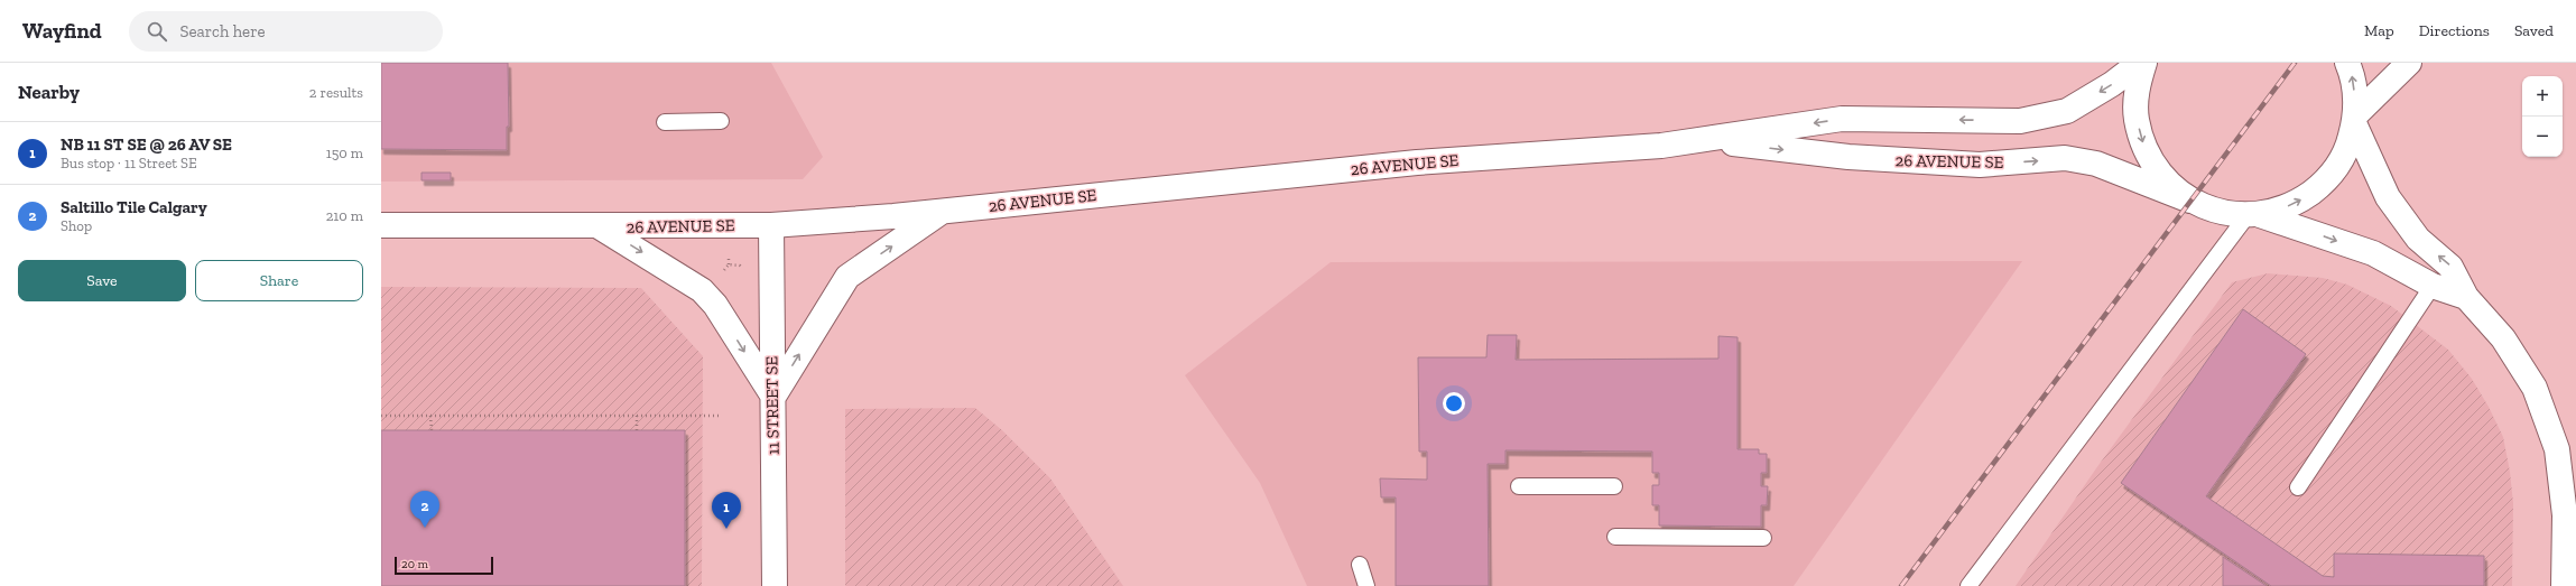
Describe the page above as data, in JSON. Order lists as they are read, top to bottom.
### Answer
{
  "streets": {
    "street": ["26 AVENUE SE", "11 STREET SE"]
  },
  "crossings": [
    ["26 AVENUE SE", "11 STREET SE"]
  ],
  "scale_bar": "20 m",
  "page": {
    "header": "Wayfind",
    "search": "Search here",
    "nav": ["Map", "Directions", "Saved"],
    "heading": ["Nearby", "2 results"],
    "map_buttons": ["+", "−"],
    "list": [
      {
        "mark": "1",
        "name": "NB 11 ST SE @ 26 AV SE",
        "note": "Bus stop · 11 Street SE",
        "value": "150 m"
      },
      {
        "mark": "2",
        "name": "Saltillo Tile Calgary",
        "note": "Shop",
        "value": "210 m"
      }
    ],
    "buttons": ["Save", "Share"],
    "pins": ["2", "1"],
    "scale": "20 m"
  }
}
